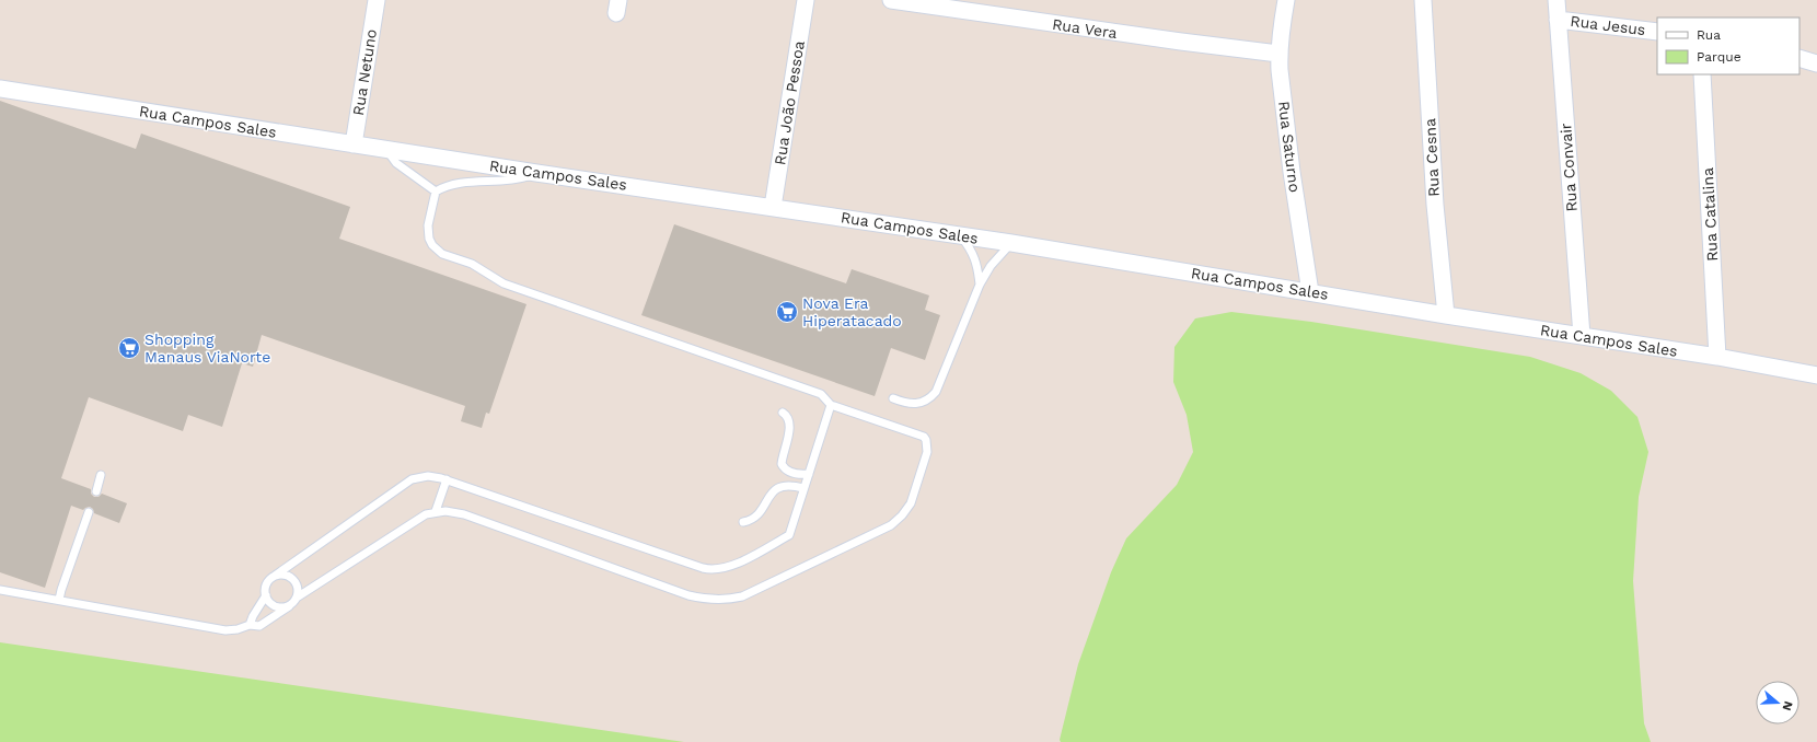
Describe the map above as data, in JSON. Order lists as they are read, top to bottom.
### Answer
{
  "streets": {
    "street": [
      "Rua Jesus",
      "Rua Vera",
      "Rua Netuno",
      "Rua João Pessoa",
      "Rua Campos Sales",
      "Rua Saturno",
      "Rua Cesna",
      "Rua Convair",
      "Rua Catalina"
    ]
  },
  "crossings": [
    ["Rua Jesus", "Rua Convair"],
    ["Rua Vera", "Rua Saturno"],
    ["Rua Netuno", "Rua Campos Sales"],
    ["Rua João Pessoa", "Rua Campos Sales"],
    ["Rua Campos Sales", "Rua Saturno"],
    ["Rua Campos Sales", "Rua Cesna"],
    ["Rua Campos Sales", "Rua Convair"],
    ["Rua Campos Sales", "Rua Catalina"]
  ],
  "places": {
    "supermarket": ["Nova Era Hiperatacado", "Shopping Manaus ViaNorte"]
  },
  "legend": ["Rua", "Parque"],
  "north": "right"
}
